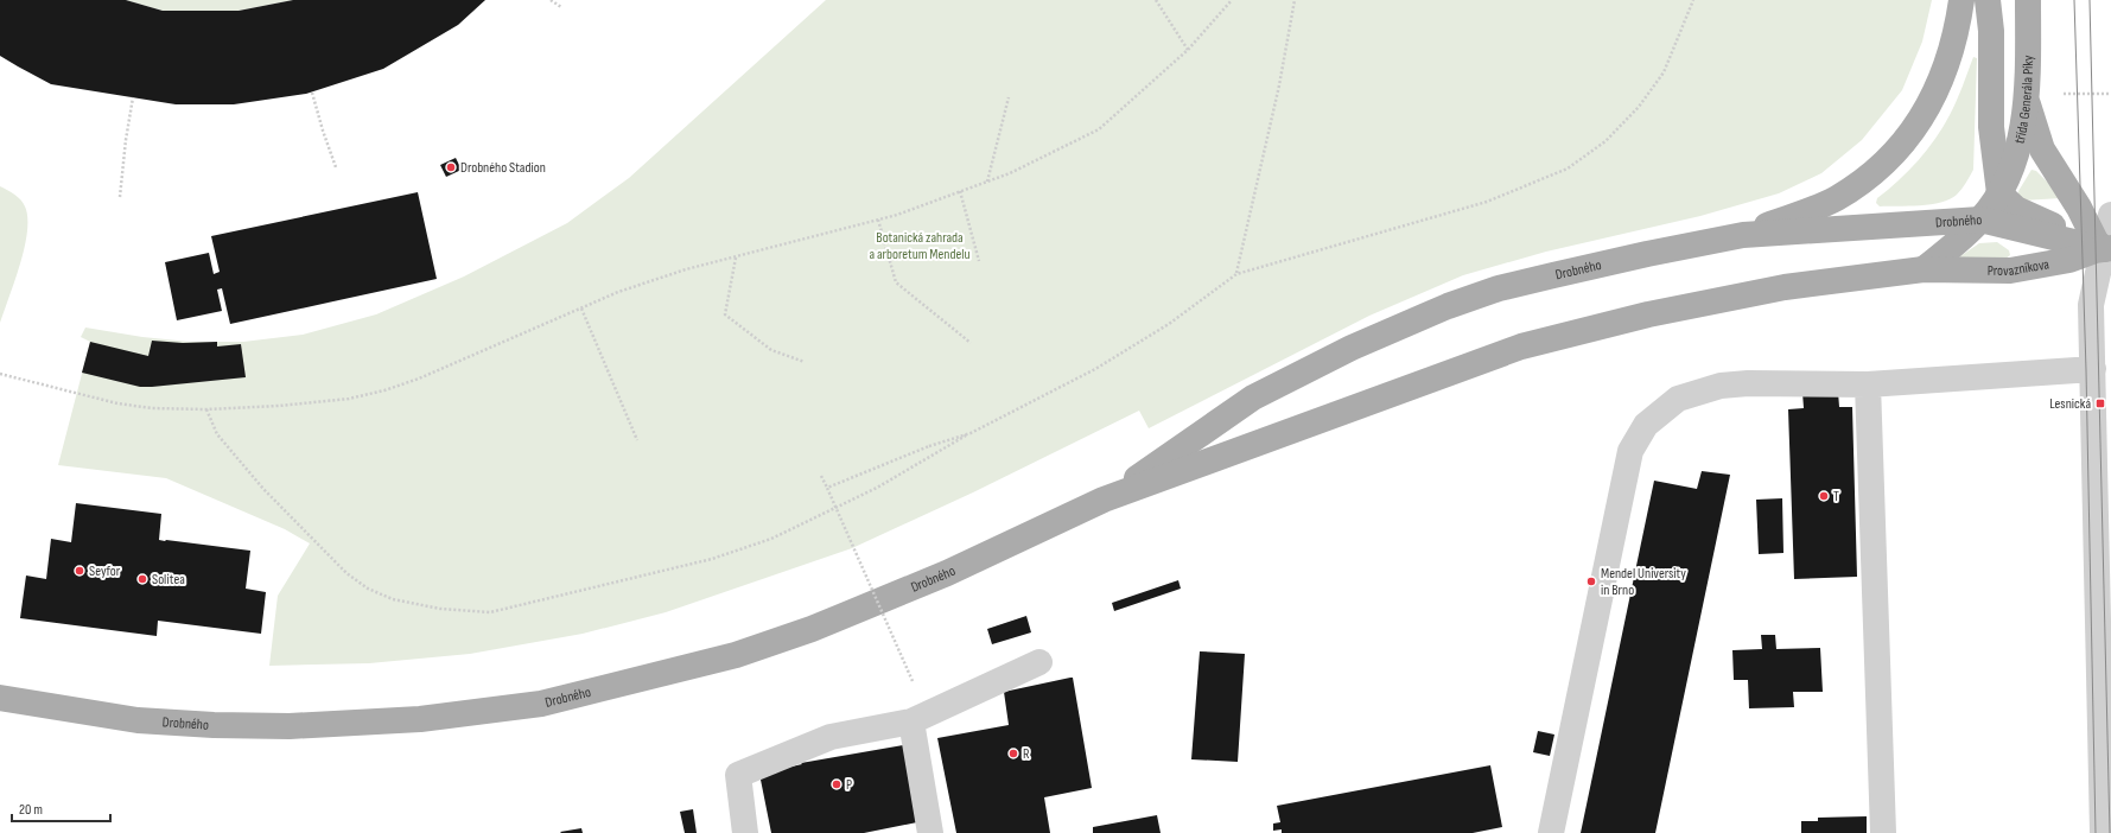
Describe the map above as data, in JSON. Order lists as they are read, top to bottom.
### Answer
{
  "streets": {
    "main road": ["třída Generála Píky", "Drobného", "Provazníkova"]
  },
  "crossings": [
    ["třída Generála Píky", "Drobného"],
    ["třída Generála Píky", "Provazníkova"],
    ["Drobného", "Provazníkova"]
  ],
  "parks": ["Botanická zahrada a arboretum Mendelu"],
  "places": {
    "other": [
      "Drobného Stadion",
      "T",
      "Seyfor",
      "Solitea",
      "Mendel University in Brno",
      "R",
      "P"
    ],
    "transit": ["Lesnická"]
  },
  "scale_bar": "20 m"
}
